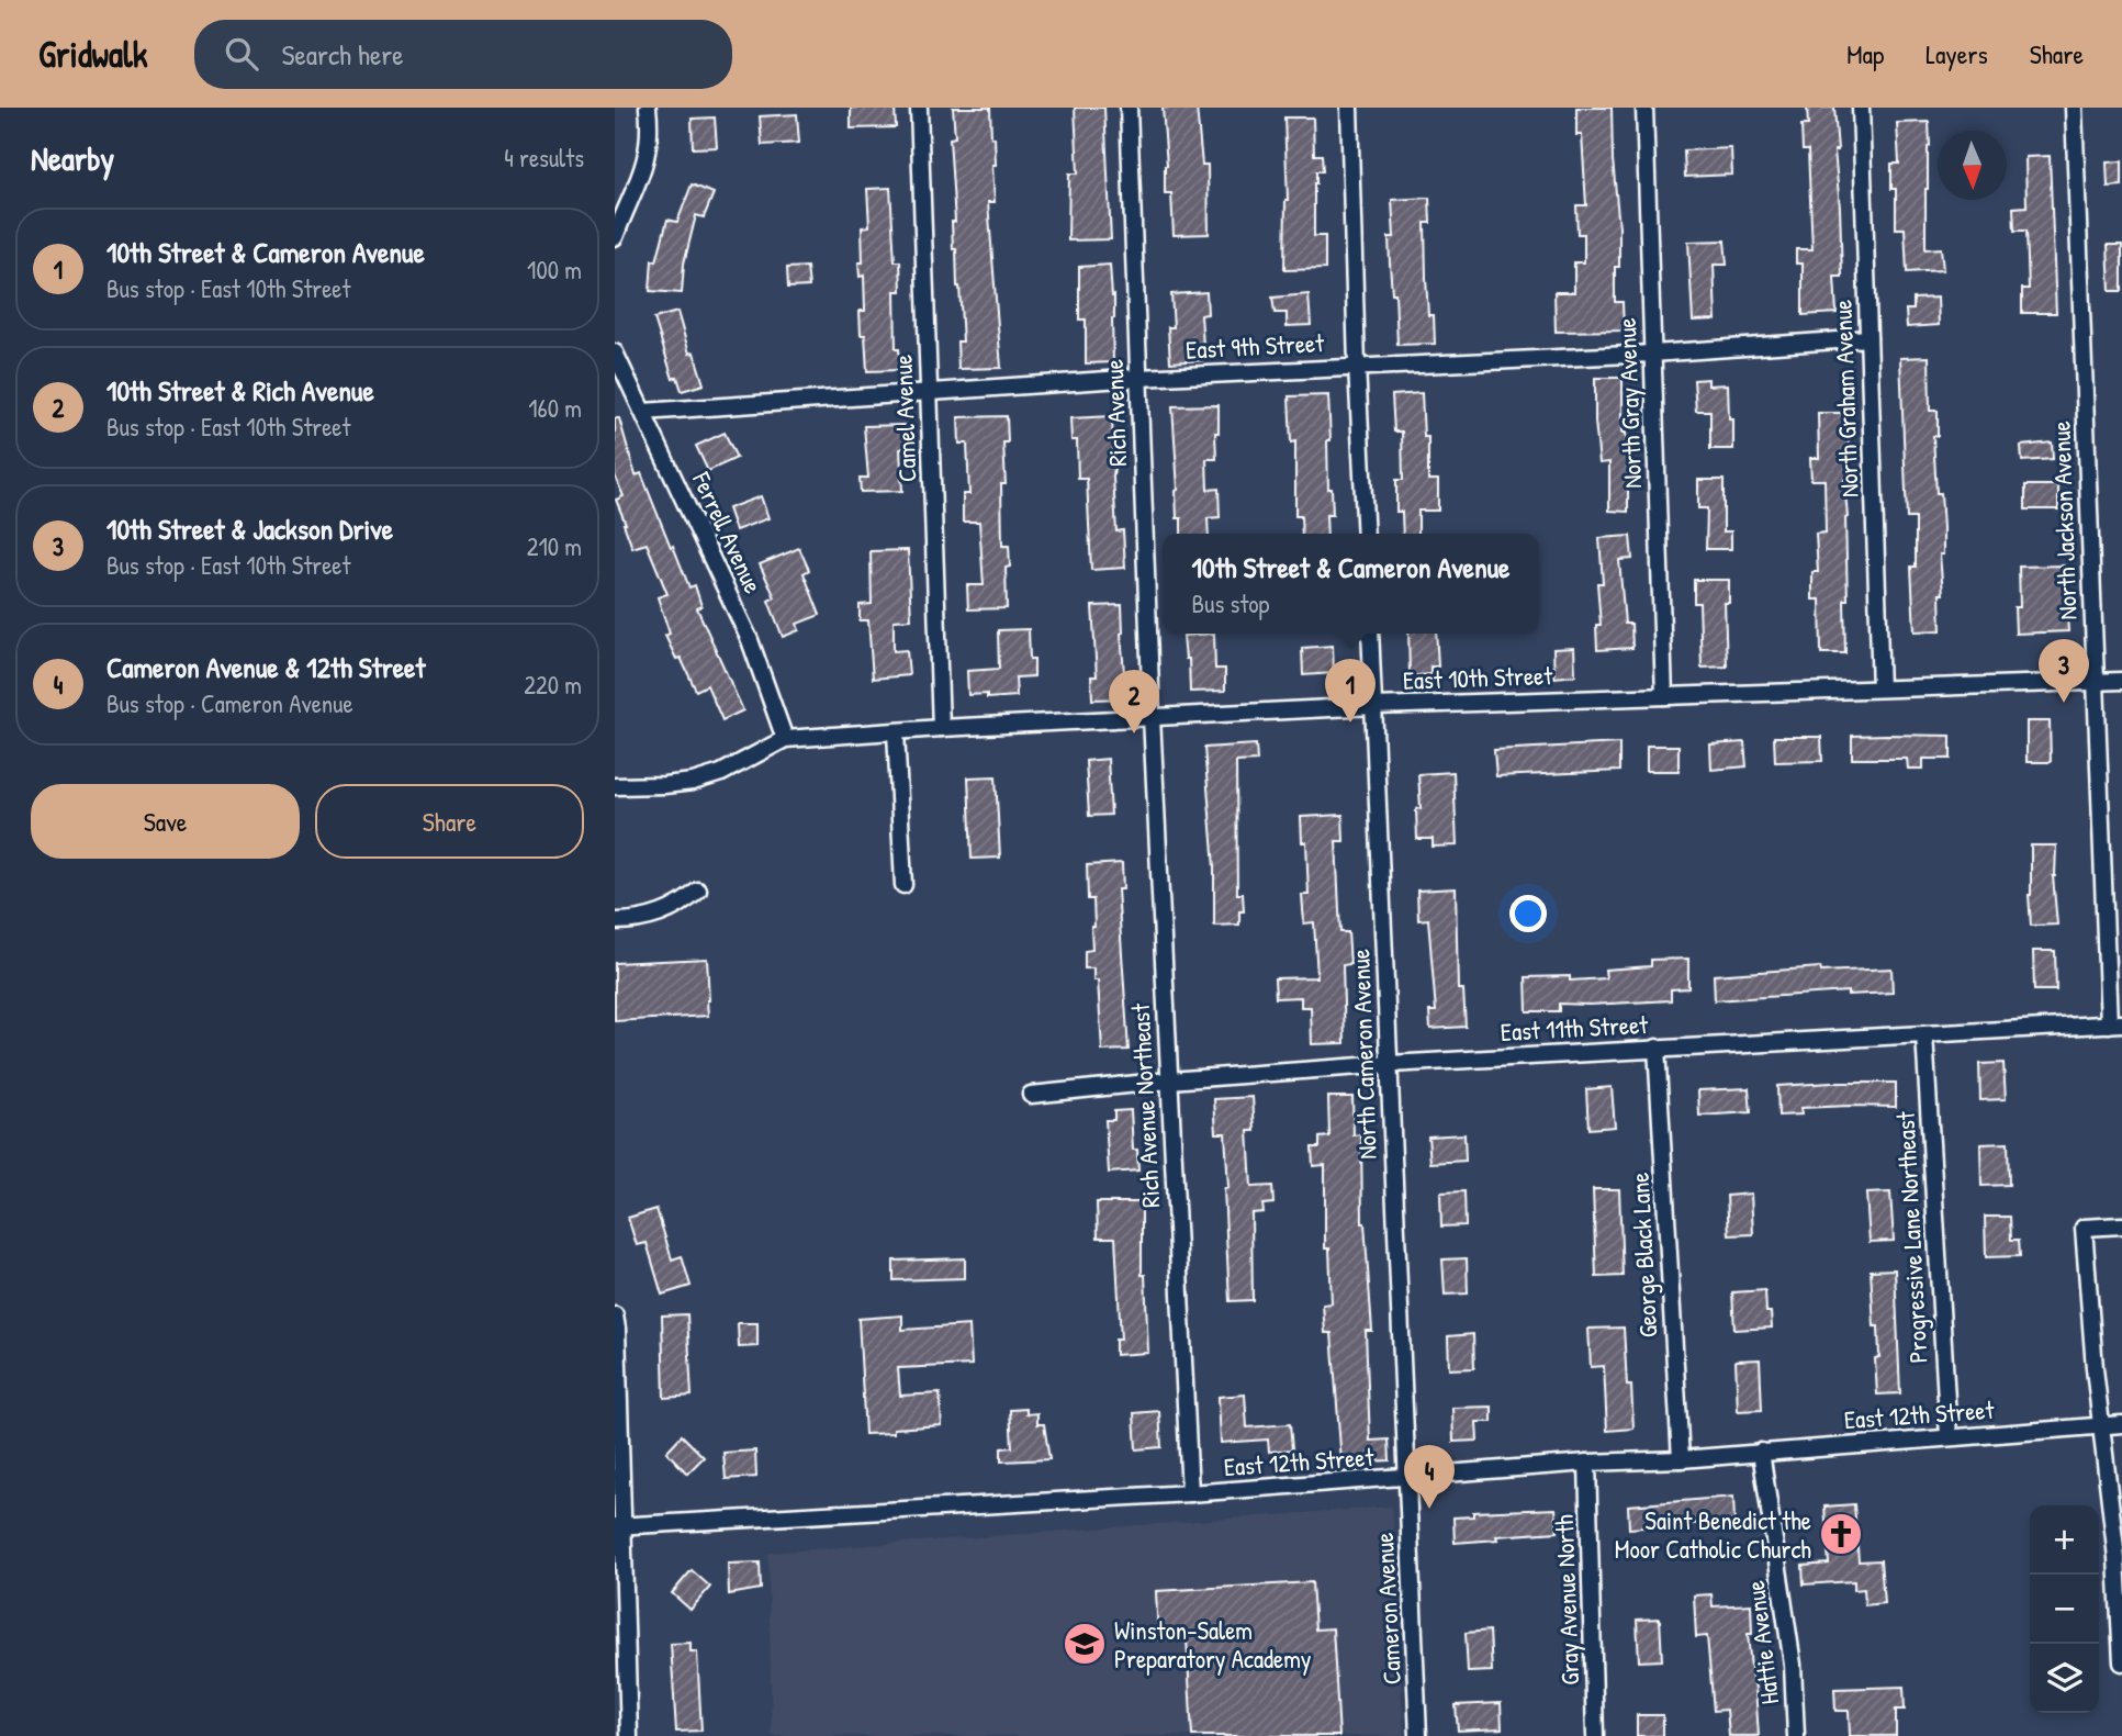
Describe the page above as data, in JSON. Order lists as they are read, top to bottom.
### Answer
{
  "streets": {
    "street": [
      "East 9th Street",
      "North Graham Avenue",
      "North Gray Avenue",
      "Rich Avenue",
      "Camel Avenue",
      "North Jackson Avenue",
      "Ferrell Avenue",
      "East 10th Street",
      "East 11th Street",
      "North Cameron Avenue",
      "Rich Avenue Northeast",
      "Progressive Lane Northeast",
      "George Black Lane",
      "East 12th Street",
      "Gray Avenue North",
      "Cameron Avenue",
      "Hattie Avenue"
    ]
  },
  "crossings": [
    ["East 9th Street", "North Graham Avenue"],
    ["East 9th Street", "North Gray Avenue"],
    ["East 9th Street", "Rich Avenue"],
    ["East 9th Street", "Camel Avenue"],
    ["East 9th Street", "Ferrell Avenue"],
    ["North Graham Avenue", "East 10th Street"],
    ["North Gray Avenue", "East 10th Street"],
    ["Rich Avenue", "East 10th Street"],
    ["Rich Avenue", "Rich Avenue Northeast"],
    ["Camel Avenue", "East 10th Street"],
    ["North Jackson Avenue", "East 10th Street"],
    ["North Jackson Avenue", "East 11th Street"],
    ["Ferrell Avenue", "East 10th Street"],
    ["East 10th Street", "North Cameron Avenue"],
    ["East 10th Street", "Rich Avenue Northeast"],
    ["East 11th Street", "North Cameron Avenue"],
    ["East 11th Street", "Rich Avenue Northeast"],
    ["East 11th Street", "Progressive Lane Northeast"],
    ["East 11th Street", "George Black Lane"],
    ["North Cameron Avenue", "East 12th Street"],
    ["North Cameron Avenue", "Cameron Avenue"],
    ["Rich Avenue Northeast", "East 12th Street"],
    ["Progressive Lane Northeast", "East 12th Street"],
    ["George Black Lane", "East 12th Street"],
    ["East 12th Street", "Gray Avenue North"],
    ["East 12th Street", "Cameron Avenue"],
    ["East 12th Street", "Hattie Avenue"]
  ],
  "places": {
    "church": ["Saint Benedict the Moor Catholic Church"],
    "school or university": ["Winston-Salem Preparatory Academy"]
  },
  "north": "bottom",
  "page": {
    "header": "Gridwalk",
    "search": "Search here",
    "nav": ["Map", "Layers", "Share"],
    "heading": ["Nearby", "4 results"],
    "list": [
      {
        "mark": "1",
        "name": "10th Street & Cameron Avenue",
        "note": "Bus stop · East 10th Street",
        "value": "100 m"
      },
      {
        "mark": "2",
        "name": "10th Street & Rich Avenue",
        "note": "Bus stop · East 10th Street",
        "value": "160 m"
      },
      {
        "mark": "3",
        "name": "10th Street & Jackson Drive",
        "note": "Bus stop · East 10th Street",
        "value": "210 m"
      },
      {
        "mark": "4",
        "name": "Cameron Avenue & 12th Street",
        "note": "Bus stop · Cameron Avenue",
        "value": "220 m"
      }
    ],
    "popup": ["10th Street & Cameron Avenue", "Bus stop"],
    "pins": [
      "3",
      "1",
      "2",
      "4"
    ],
    "buttons": ["Save", "Share"],
    "map_buttons": ["+", "−"]
  }
}
